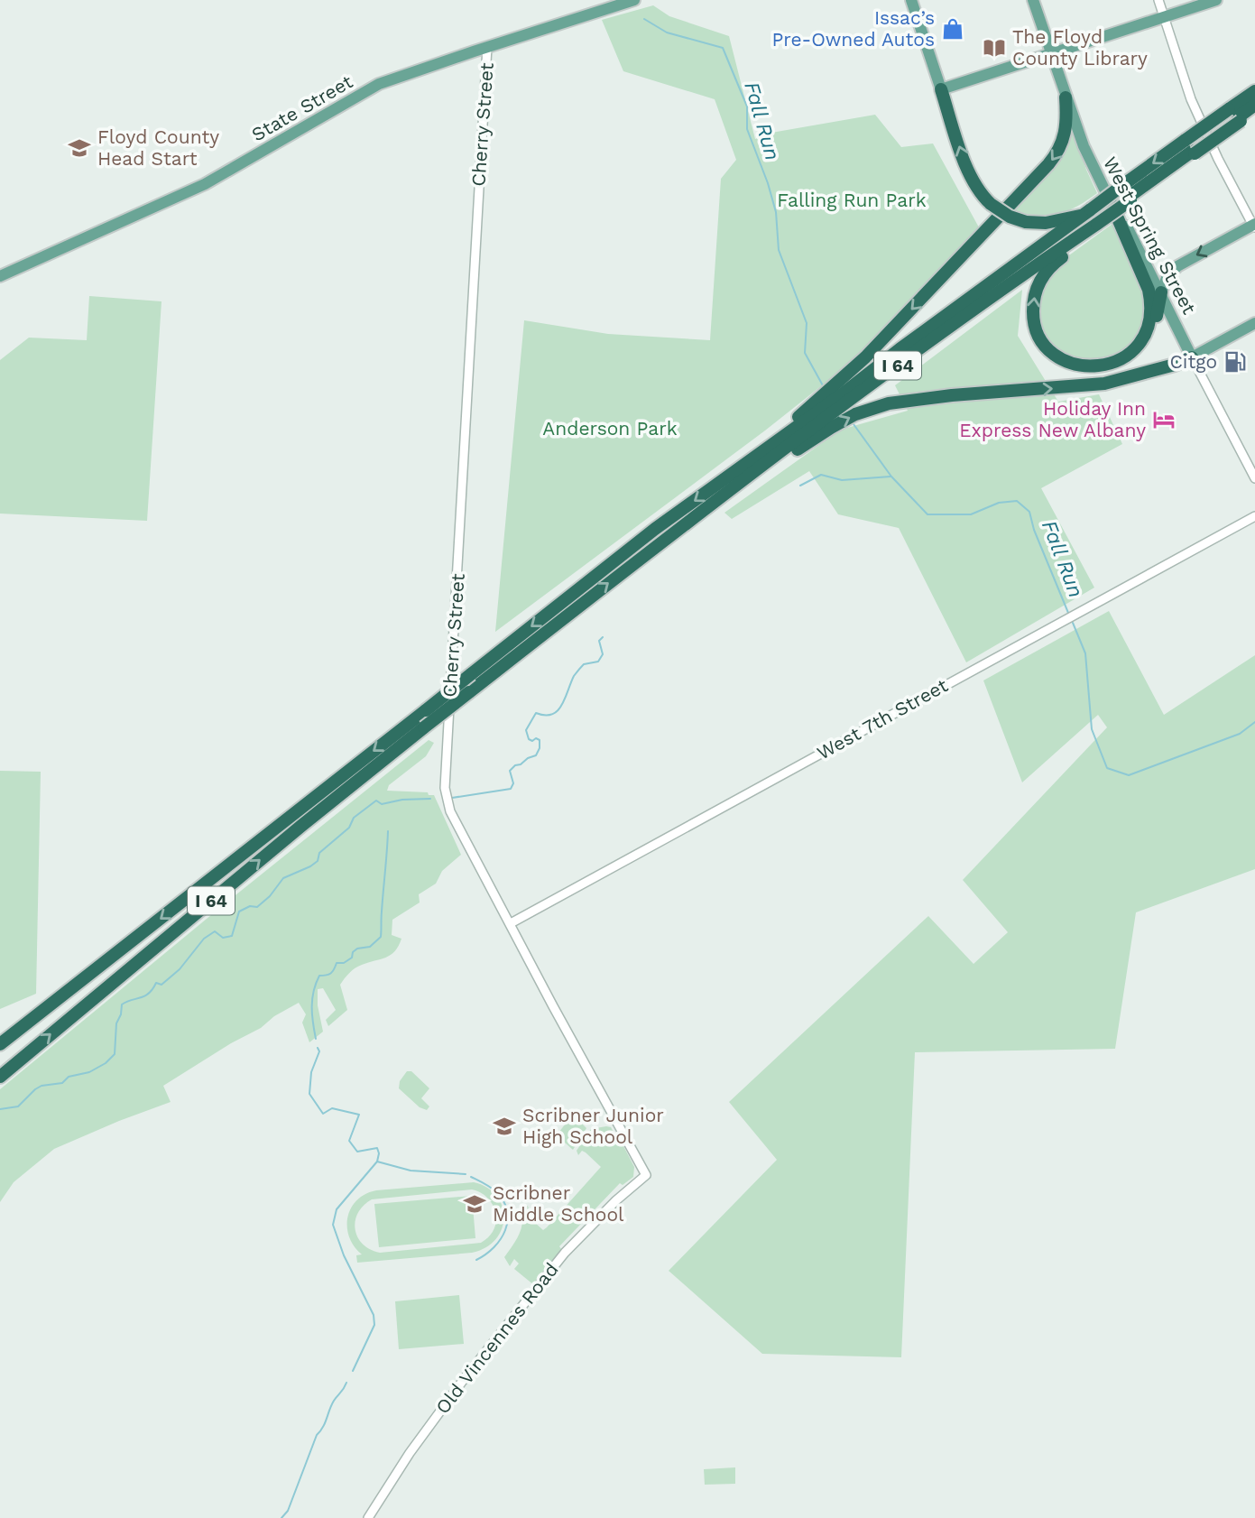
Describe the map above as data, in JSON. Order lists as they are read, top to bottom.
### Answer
{
  "streets": {
    "highway": ["I 64"],
    "main road": ["State Street", "West Spring Street"],
    "street": ["Cherry Street", "West 7th Street", "Old Vincennes Road"]
  },
  "crossings": [
    ["State Street", "Cherry Street"],
    ["Cherry Street", "West 7th Street"],
    ["Cherry Street", "Old Vincennes Road"]
  ],
  "water": ["Fall Run"],
  "parks": ["Falling Run Park", "Anderson Park"],
  "places": {
    "shop": ["Issac’s Pre-Owned Autos"],
    "library": ["The Floyd County Library"],
    "school or university": ["Floyd County Head Start", "Scribner Junior High School", "Scribner Middle School"],
    "fuel station": ["Citgo"],
    "hotel": ["Holiday Inn Express New Albany"]
  }
}
